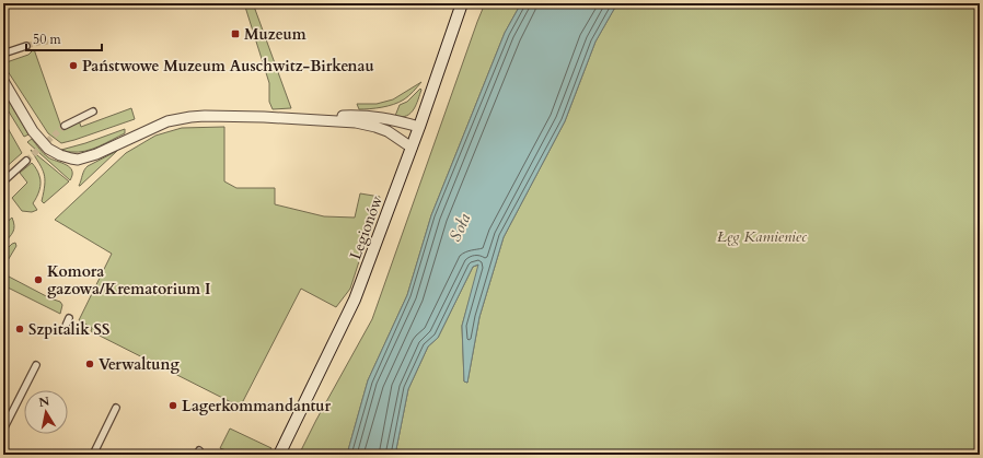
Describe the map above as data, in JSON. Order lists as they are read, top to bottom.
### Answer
{
  "streets": {
    "main road": ["Legionów"]
  },
  "water": ["Soła"],
  "parks": ["Łęg Kamieniec"],
  "places": {
    "transit": ["Muzeum"],
    "other": [
      "Państwowe Muzeum Auschwitz-Birkenau",
      "Komora gazowa/Krematorium I",
      "Szpitalik SS",
      "Verwaltung",
      "Lagerkommandantur"
    ]
  },
  "scale_bar": "50 m",
  "north": "top"
}
